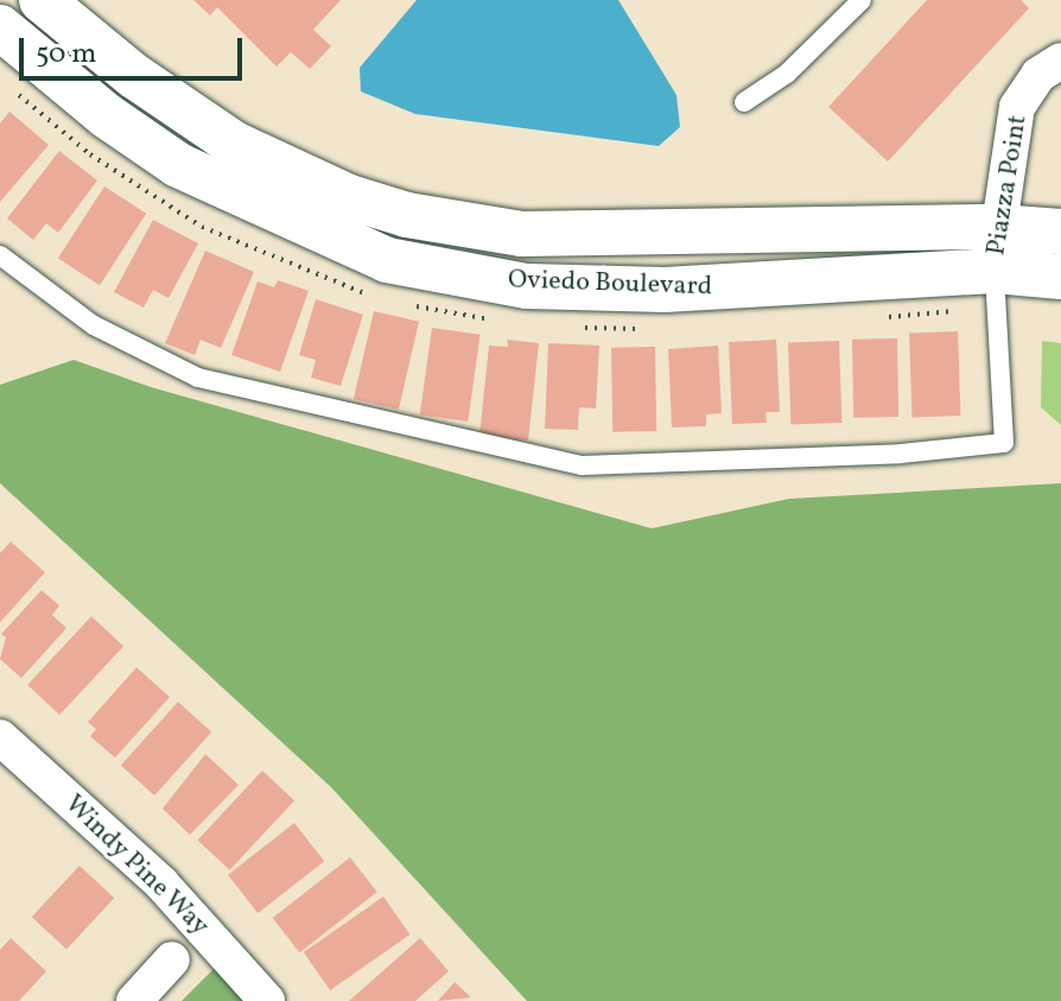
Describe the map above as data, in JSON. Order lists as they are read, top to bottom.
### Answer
{
  "streets": {
    "street": ["Piazza Point", "Oviedo Boulevard", "Windy Pine Way"]
  },
  "crossings": [
    ["Piazza Point", "Oviedo Boulevard"]
  ],
  "scale_bar": "50 m"
}
